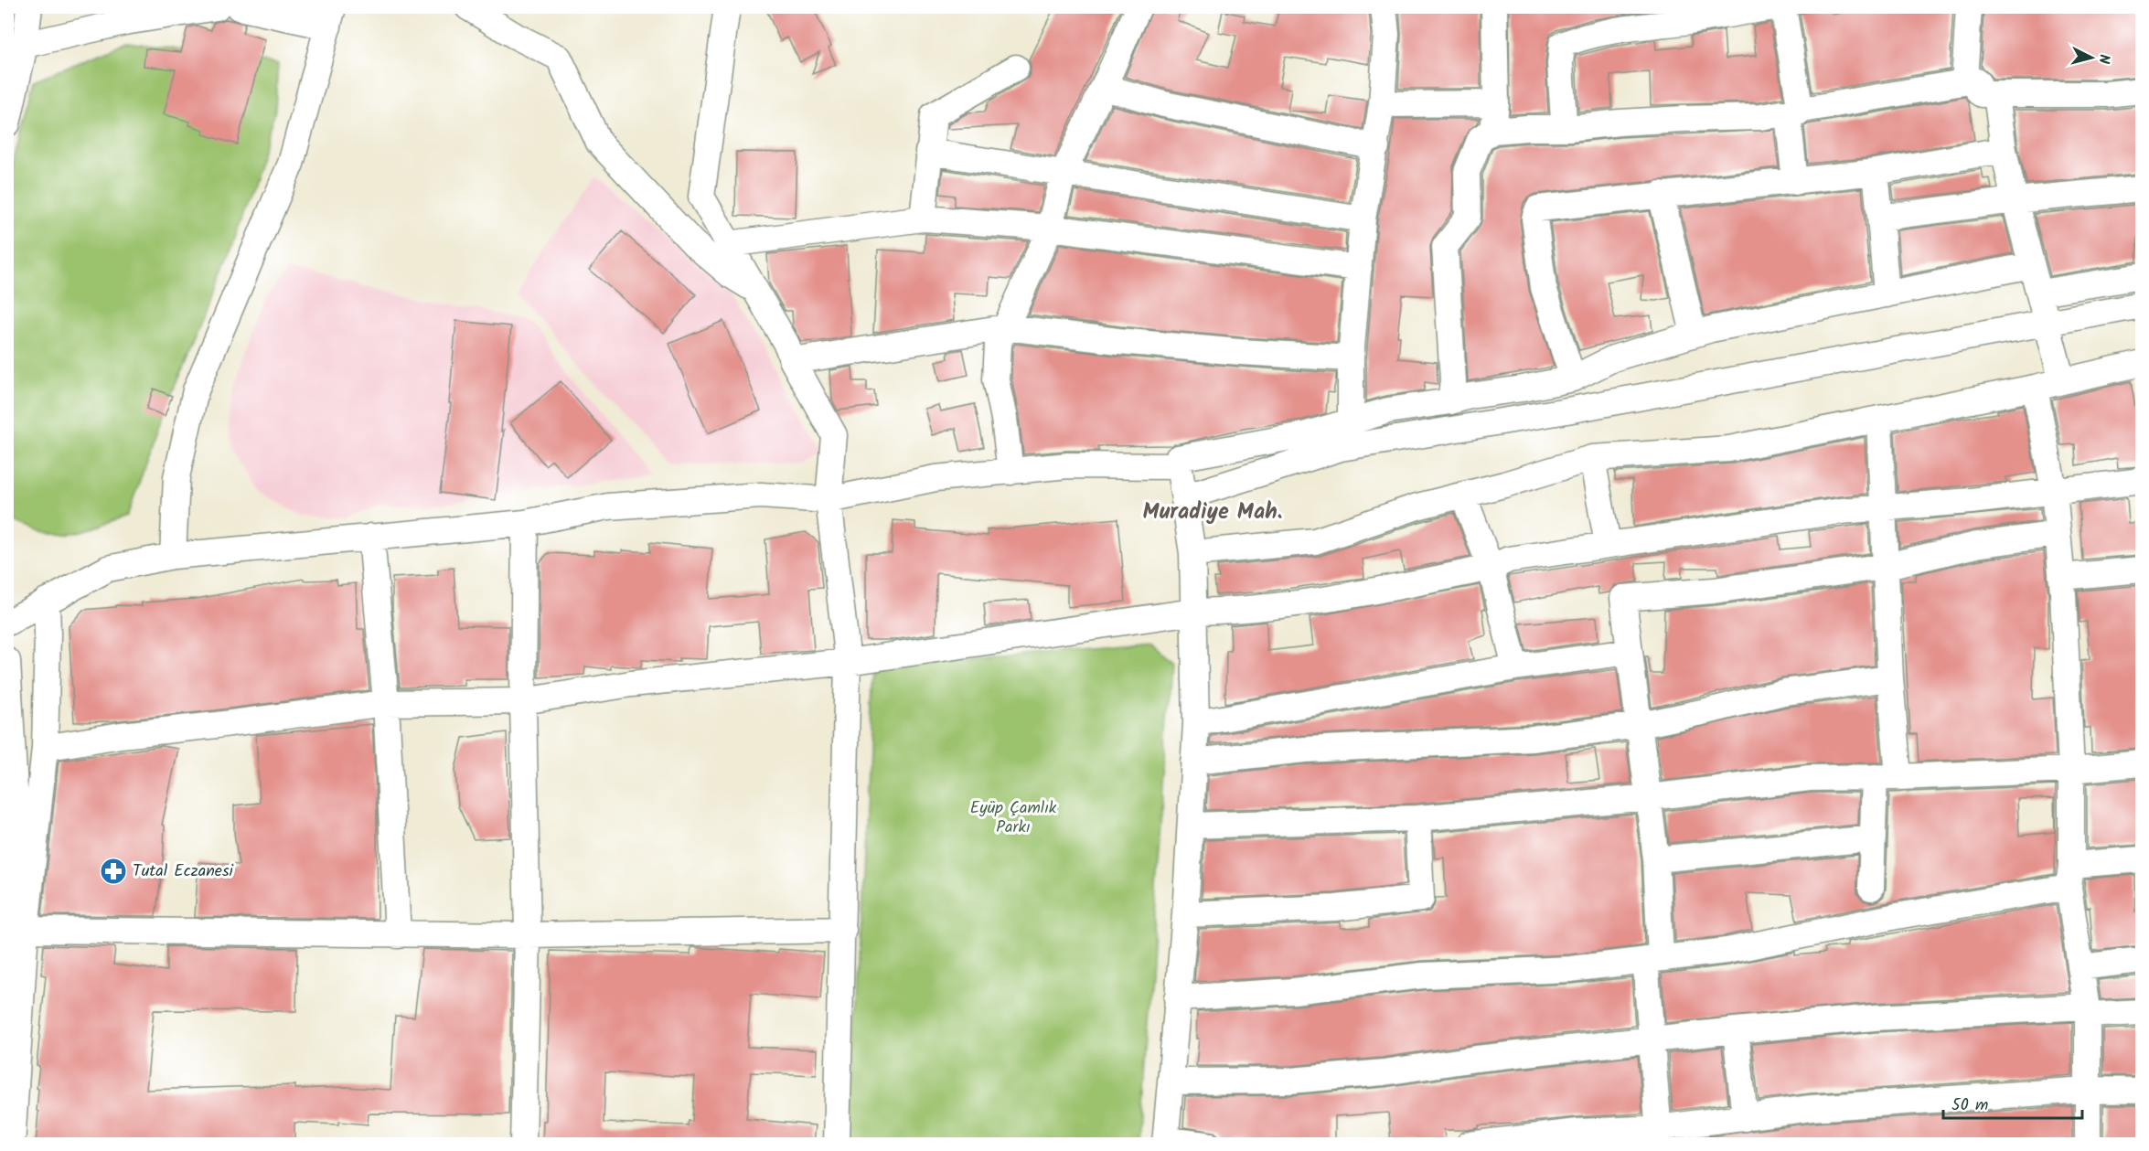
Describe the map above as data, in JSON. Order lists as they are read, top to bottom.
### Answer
{
  "districts": ["Muradiye Mah."],
  "parks": ["Eyüp Çamlık Parkı"],
  "places": {
    "pharmacy": ["Tutal Eczanesi"]
  },
  "scale_bar": "50 m",
  "north": "right"
}
